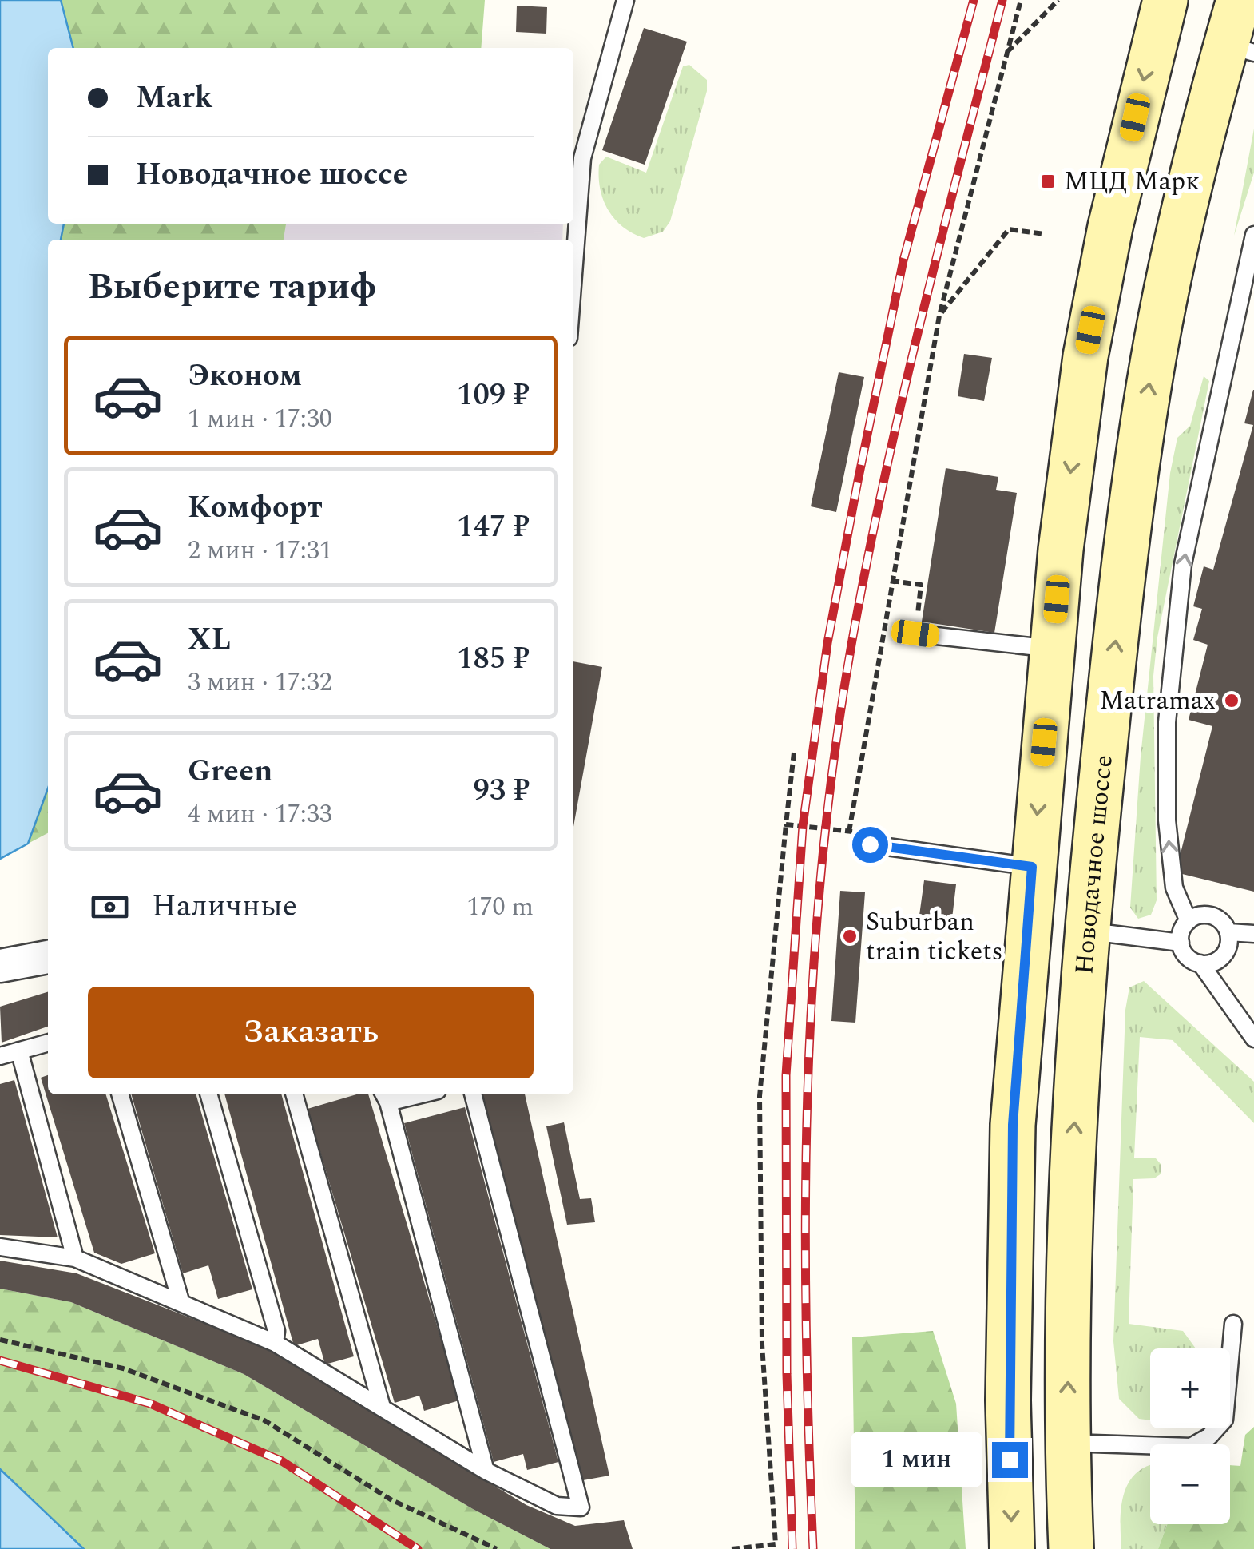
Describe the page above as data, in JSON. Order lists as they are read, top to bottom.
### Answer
{
  "streets": {
    "main road": ["Новодачное шоссе"]
  },
  "places": {
    "transit": ["МЦД Марк"],
    "other": ["Matramax", "Suburban train tickets"]
  },
  "page": {
    "banner": ["Mark", "Новодачное шоссе"],
    "heading": "Выберите тариф",
    "list": [
      {
        "name": "Эконом",
        "note": "1 мин · 17:30",
        "value": "109 ₽"
      },
      {
        "name": "Комфорт",
        "note": "2 мин · 17:31",
        "value": "147 ₽"
      },
      {
        "name": "XL",
        "note": "3 мин · 17:32",
        "value": "185 ₽"
      },
      {
        "name": "Green",
        "note": "4 мин · 17:33",
        "value": "93 ₽"
      }
    ],
    "pay": ["Наличные", "170 m"],
    "buttons": "Заказать",
    "map_buttons": ["+", "−"],
    "bubble": "1 мин"
  }
}
